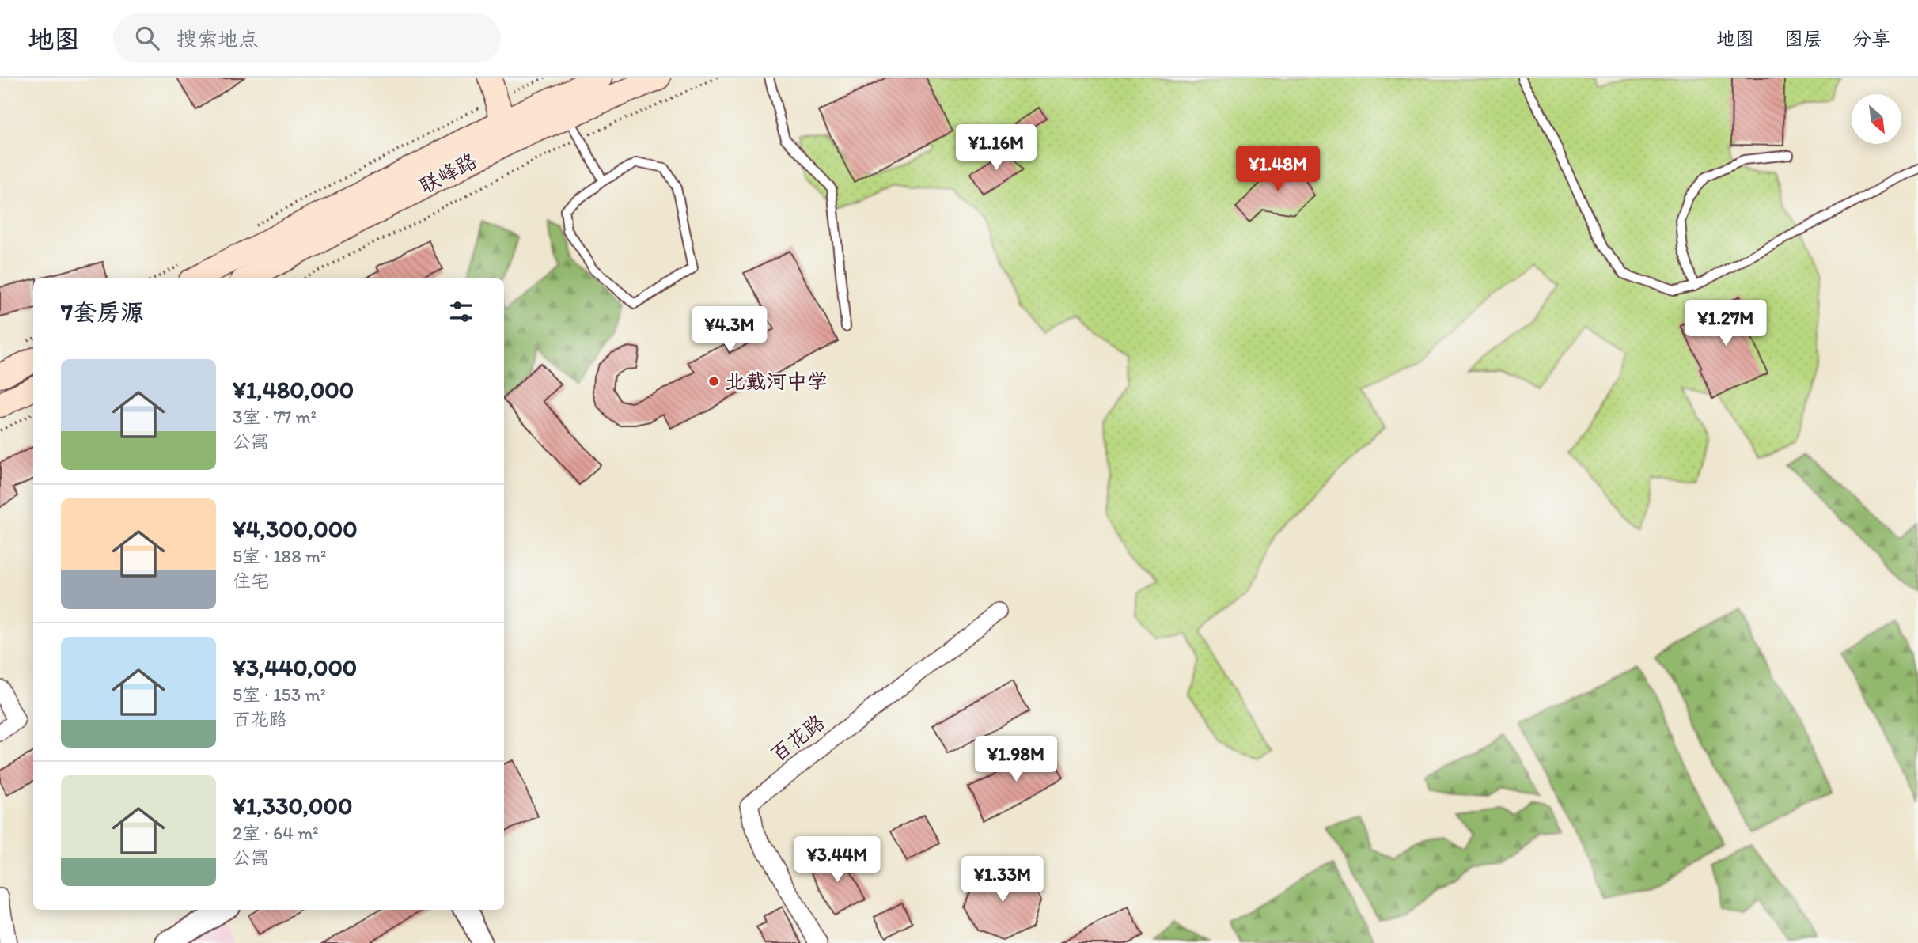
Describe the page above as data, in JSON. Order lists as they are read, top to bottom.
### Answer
{
  "streets": {
    "main road": ["联峰路"],
    "street": ["百花路"]
  },
  "places": ["北戴河中学"],
  "north": "bottom right",
  "page": {
    "header": "地图",
    "search": "搜索地点",
    "nav": ["地图", "图层", "分享"],
    "price": [
      "¥1.16M",
      "¥1.48M",
      "¥1.27M",
      "¥4.3M",
      "¥1.98M",
      "¥3.44M",
      "¥1.33M"
    ],
    "heading": "7套房源",
    "list": [
      {
        "name": "¥1,480,000",
        "note": "3室 · 77 m² · 公寓"
      },
      {
        "name": "¥4,300,000",
        "note": "5室 · 188 m² · 住宅"
      },
      {
        "name": "¥3,440,000",
        "note": "5室 · 153 m² · 百花路"
      },
      {
        "name": "¥1,330,000",
        "note": "2室 · 64 m² · 公寓"
      }
    ]
  }
}
